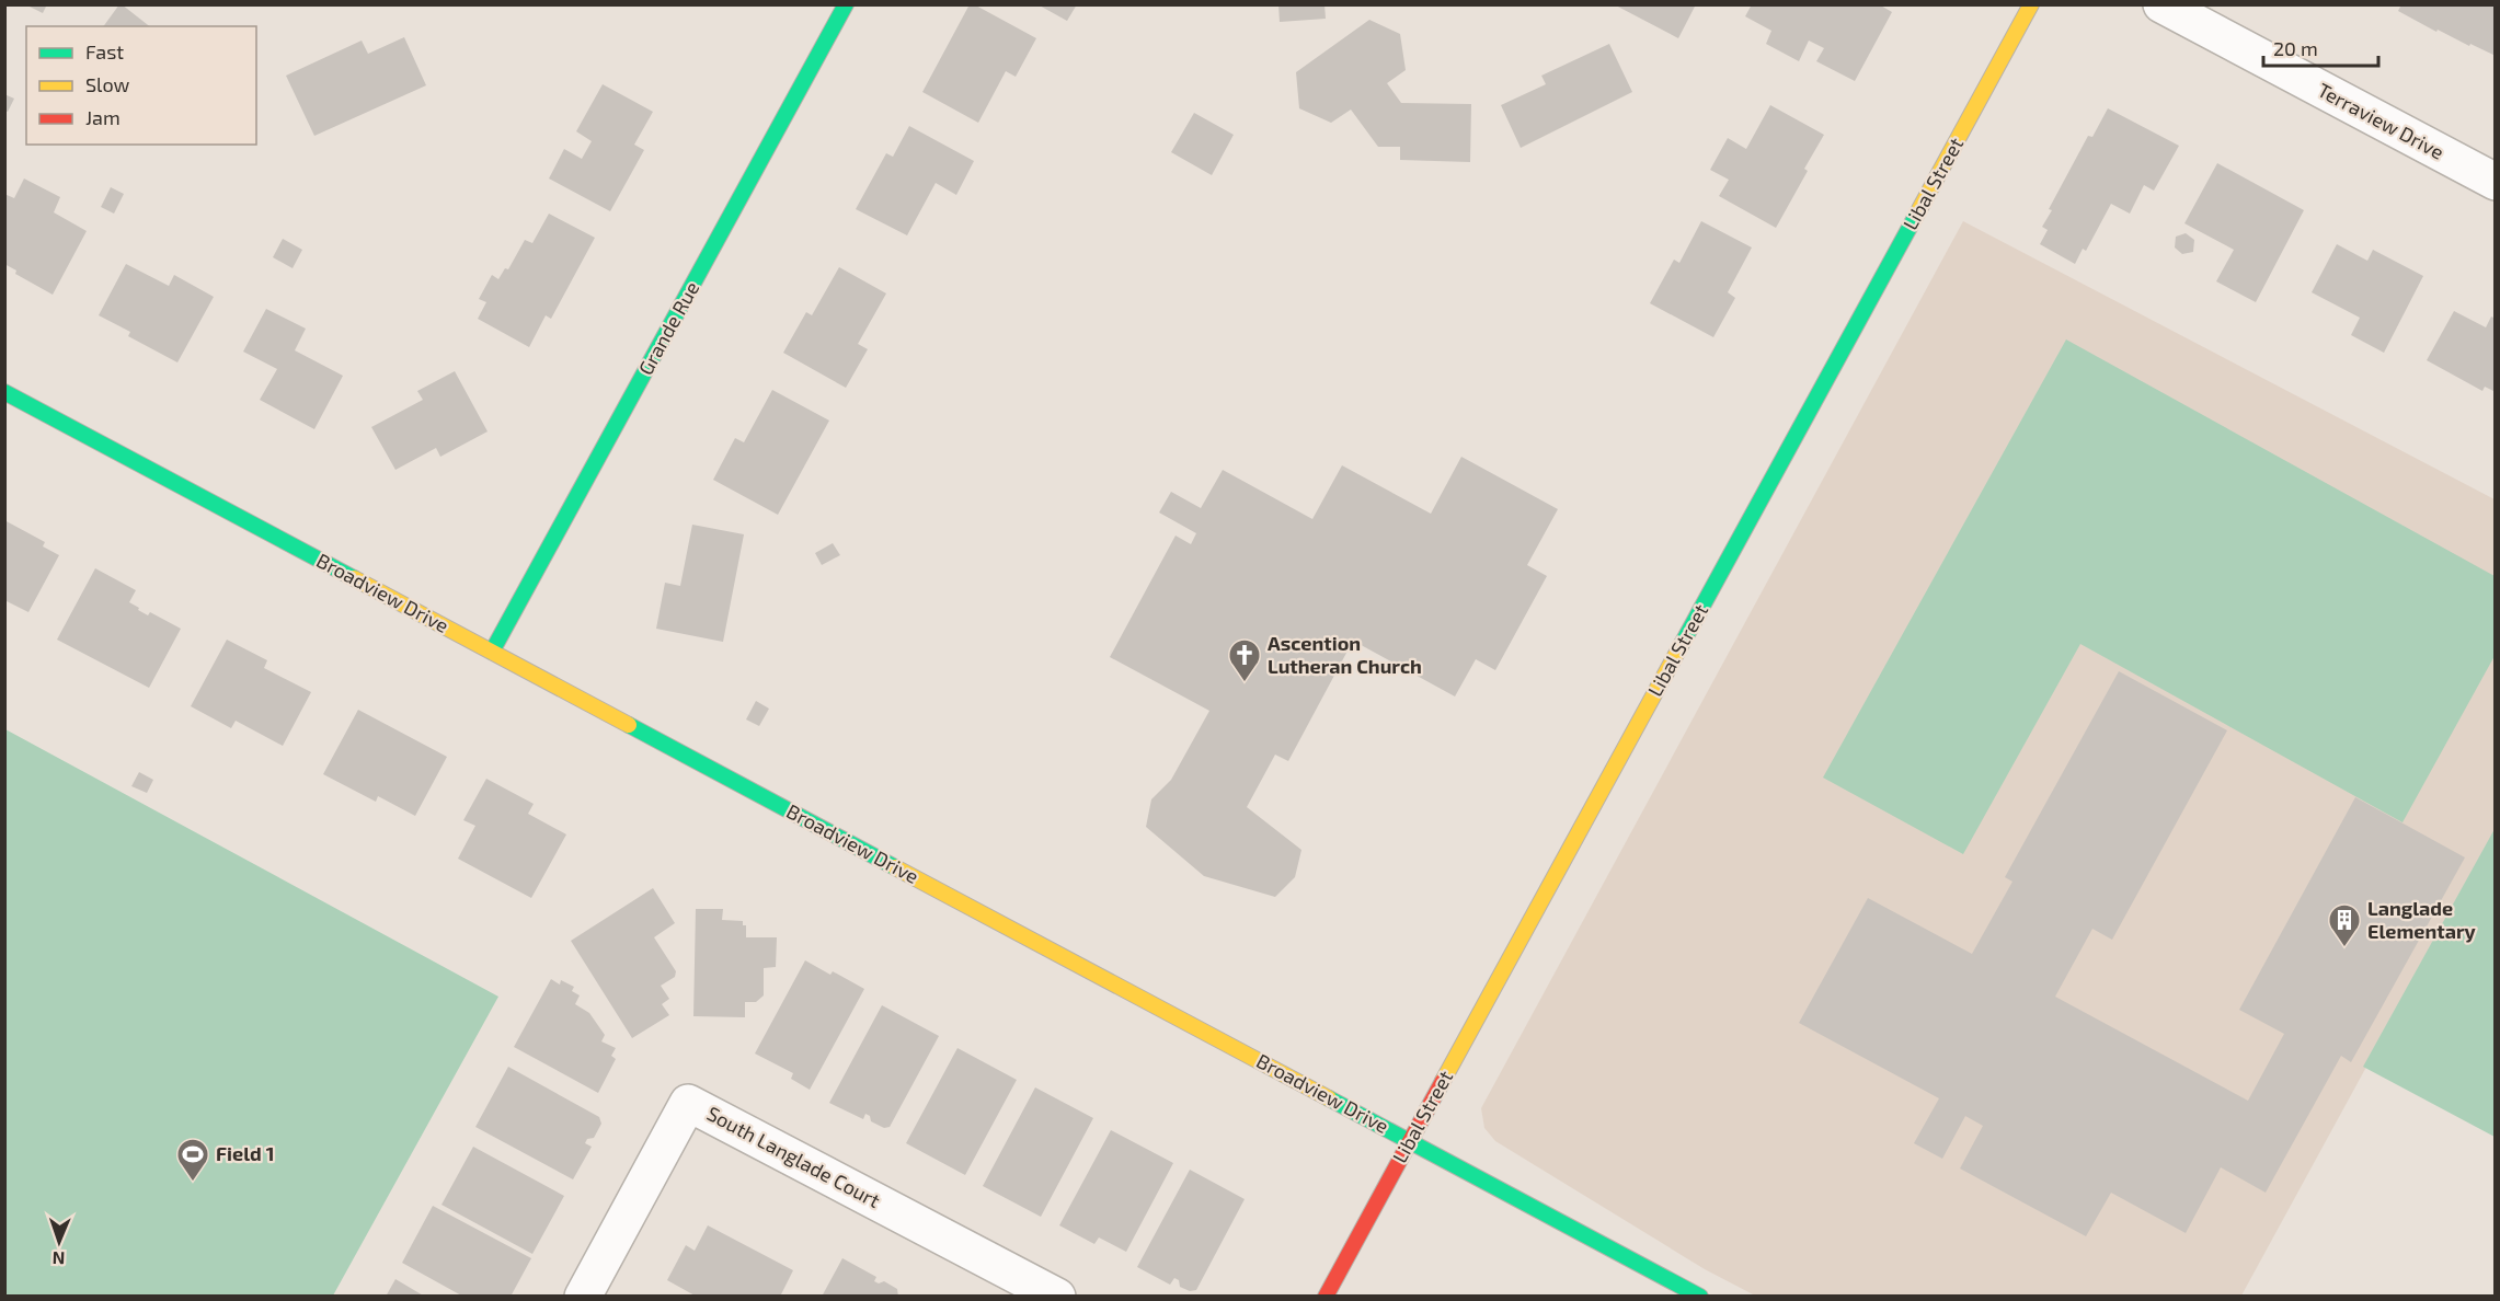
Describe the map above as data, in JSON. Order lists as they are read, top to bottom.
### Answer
{
  "streets": {
    "street": [
      "Terraview Drive",
      "Libal Street",
      "Grande Rue",
      "Broadview Drive",
      "South Langlade Court"
    ]
  },
  "crossings": [
    ["Libal Street", "Broadview Drive"],
    ["Grande Rue", "Broadview Drive"]
  ],
  "places": {
    "church": ["Ascention Lutheran Church"],
    "building": ["Langlade Elementary"],
    "sports": ["Field 1"]
  },
  "legend": ["Fast", "Slow", "Jam"],
  "scale_bar": "20 m",
  "north": "bottom"
}
